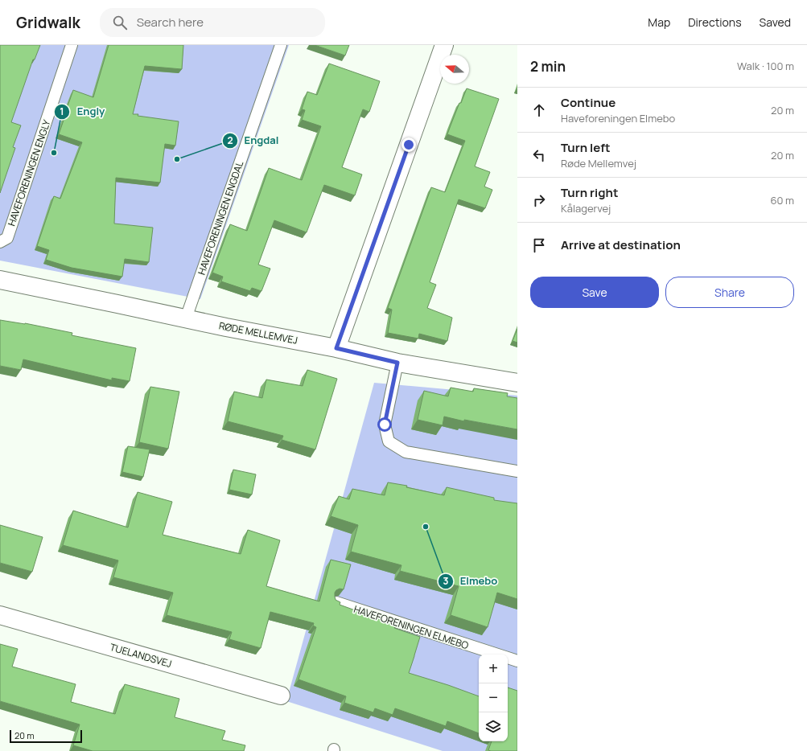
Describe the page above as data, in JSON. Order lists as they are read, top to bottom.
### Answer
{
  "streets": {
    "street": ["RØDE MELLEMVEJ", "TUELANDSVEJ"],
    "lane": ["HAVEFORENINGEN ENGLY", "HAVEFORENINGEN ENGDAL", "HAVEFORENINGEN ELMEBO"]
  },
  "crossings": [
    ["HAVEFORENINGEN ENGDAL", "RØDE MELLEMVEJ"]
  ],
  "places": ["Engly", "Engdal", "Elmebo"],
  "scale_bar": "20 m",
  "north": "left",
  "page": {
    "header": "Gridwalk",
    "search": "Search here",
    "nav": ["Map", "Directions", "Saved"],
    "heading": ["2 min", "Walk · 100 m"],
    "list": [
      ["Continue", "Haveforeningen Elmebo", "20 m"],
      ["Turn left", "Røde Mellemvej", "20 m"],
      ["Turn right", "Kålagervej", "60 m"],
      "Arrive at destination"
    ],
    "buttons": ["Save", "Share"],
    "map_buttons": ["+", "−"],
    "scale": "20 m"
  }
}
